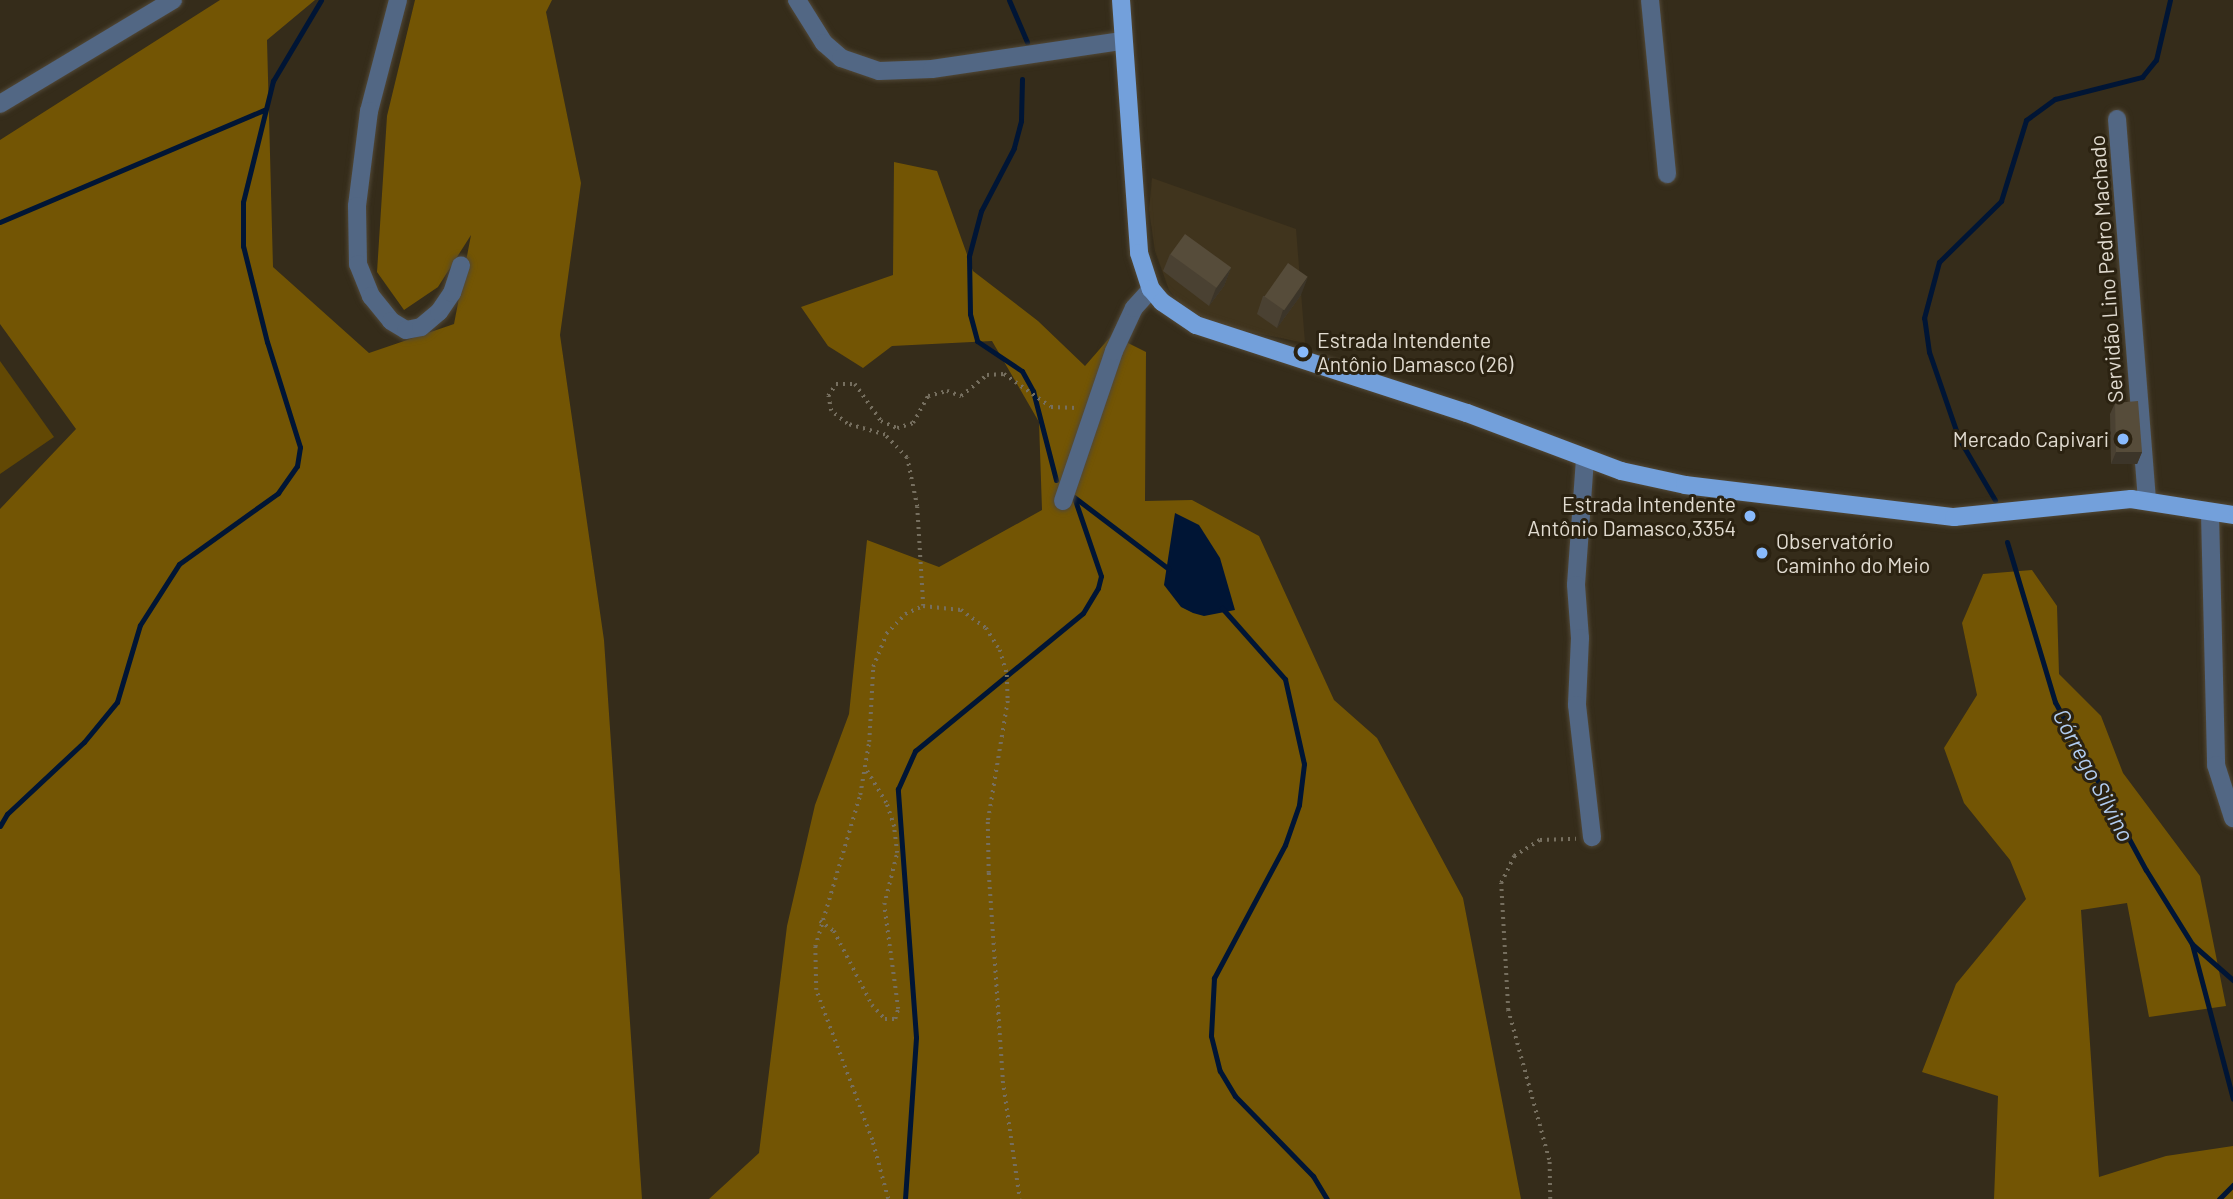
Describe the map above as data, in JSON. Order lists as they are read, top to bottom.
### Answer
{
  "streets": {
    "street": ["Servidão Lino Pedro Machado"]
  },
  "water": ["Córrego Silvino"],
  "places": [
    "Estrada Intendente Antônio Damasco (26)",
    "Mercado Capivari",
    "Estrada Intendente Antônio Damasco,3354",
    "Observatório Caminho do Meio"
  ]
}
